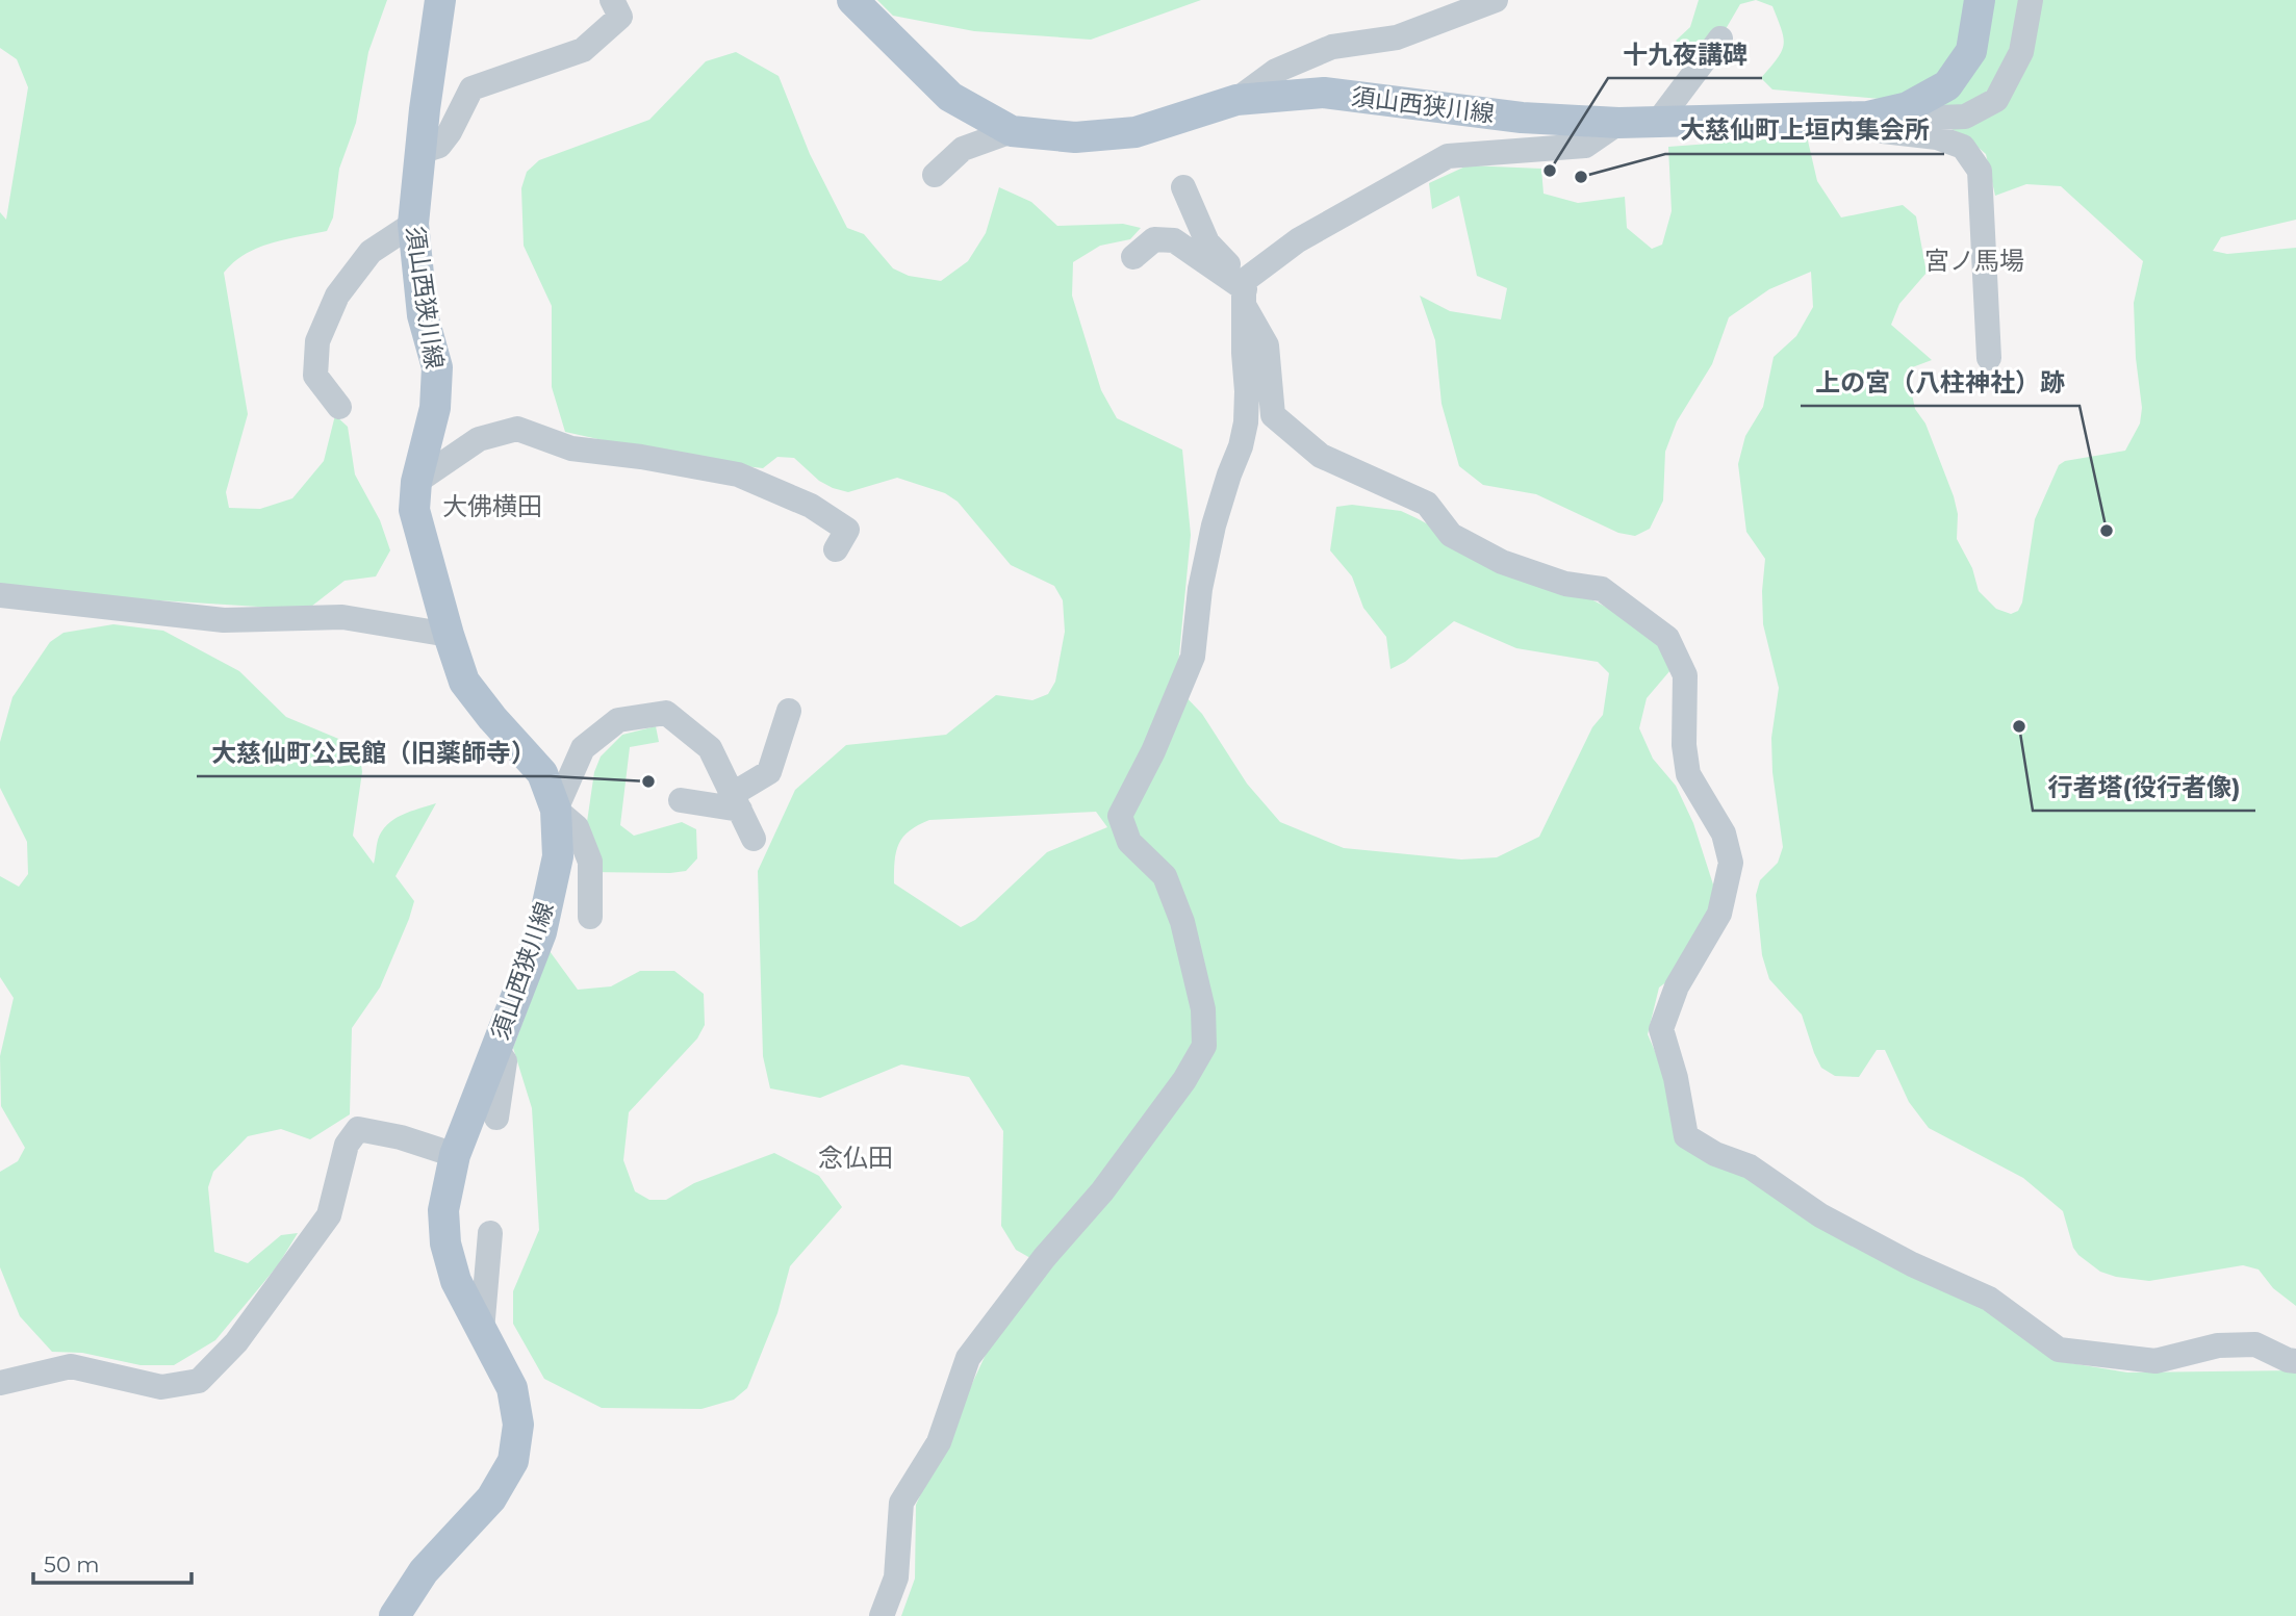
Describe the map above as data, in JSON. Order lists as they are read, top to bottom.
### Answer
{
  "streets": {
    "main road": ["須山西狭川線"]
  },
  "districts": ["宮ノ馬場", "大佛横田", "念仏田"],
  "places": [
    "十九夜講碑",
    "大慈仙町上垣内集会所",
    "上の宮（八柱神社）跡",
    "行者塔(役行者像)",
    "大慈仙町公民館（旧薬師寺）"
  ],
  "scale_bar": "50 m"
}
